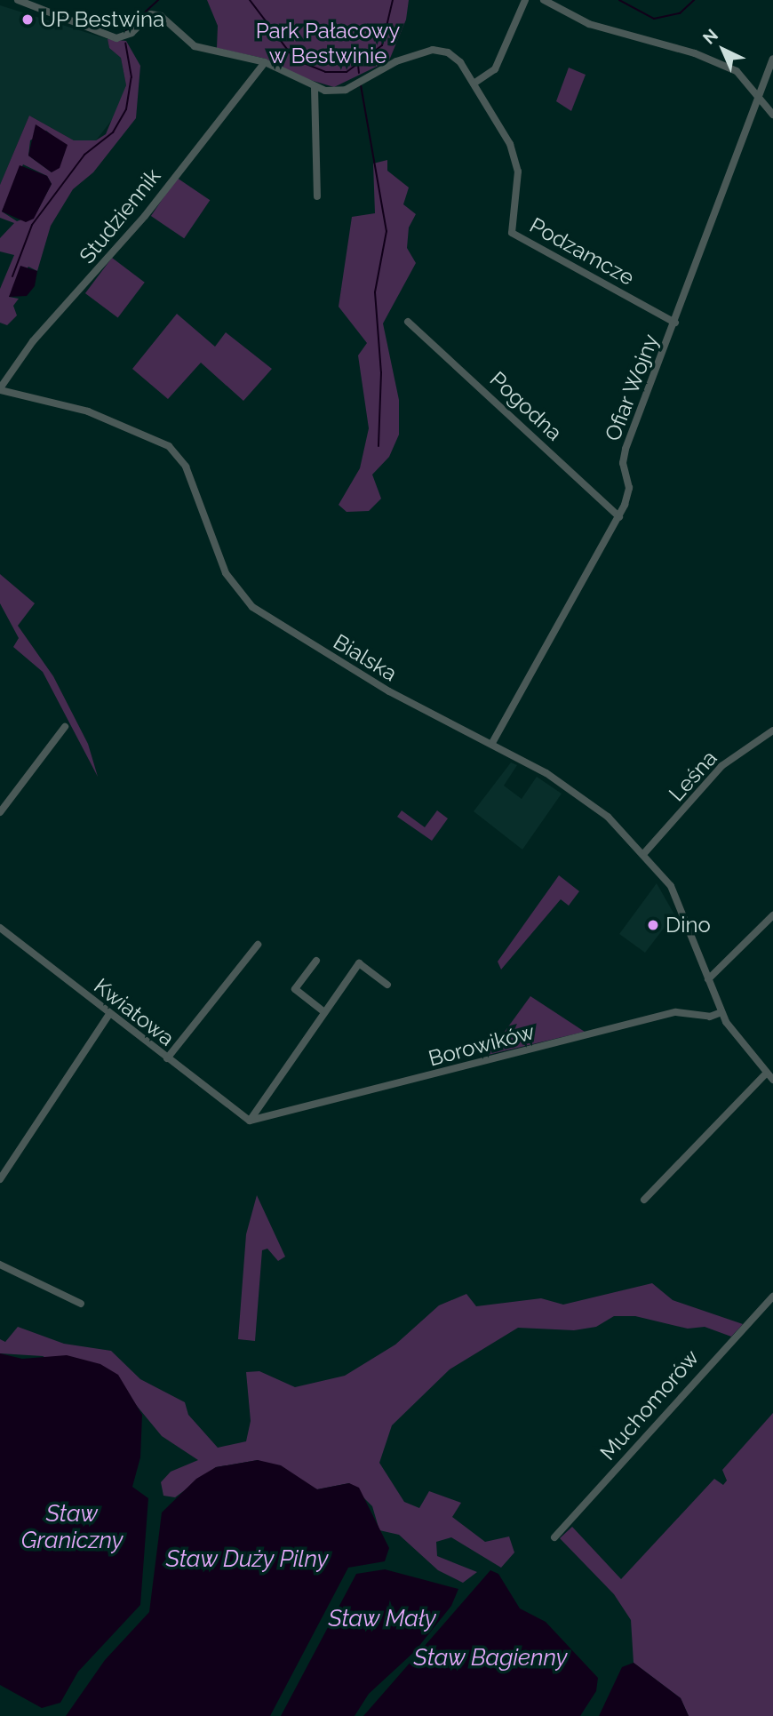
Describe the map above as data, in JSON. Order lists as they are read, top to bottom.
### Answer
{
  "streets": {
    "street": [
      "Studziennik",
      "Podzamcze",
      "Ofiar Wojny",
      "Pogodna",
      "Bialska",
      "Leśna",
      "Kwiatowa",
      "Borowików",
      "Muchomorów"
    ]
  },
  "crossings": [
    ["Studziennik", "Podzamcze"],
    ["Studziennik", "Bialska"],
    ["Podzamcze", "Ofiar Wojny"],
    ["Ofiar Wojny", "Pogodna"],
    ["Ofiar Wojny", "Bialska"],
    ["Bialska", "Leśna"],
    ["Bialska", "Borowików"],
    ["Kwiatowa", "Borowików"]
  ],
  "water": [
    "Staw Graniczny",
    "Staw Duży Pilny",
    "Staw Mały",
    "Staw Bagienny"
  ],
  "parks": ["Park Pałacowy w Bestwinie"],
  "places": ["UP Bestwina", "Dino"],
  "north": "top left"
}
